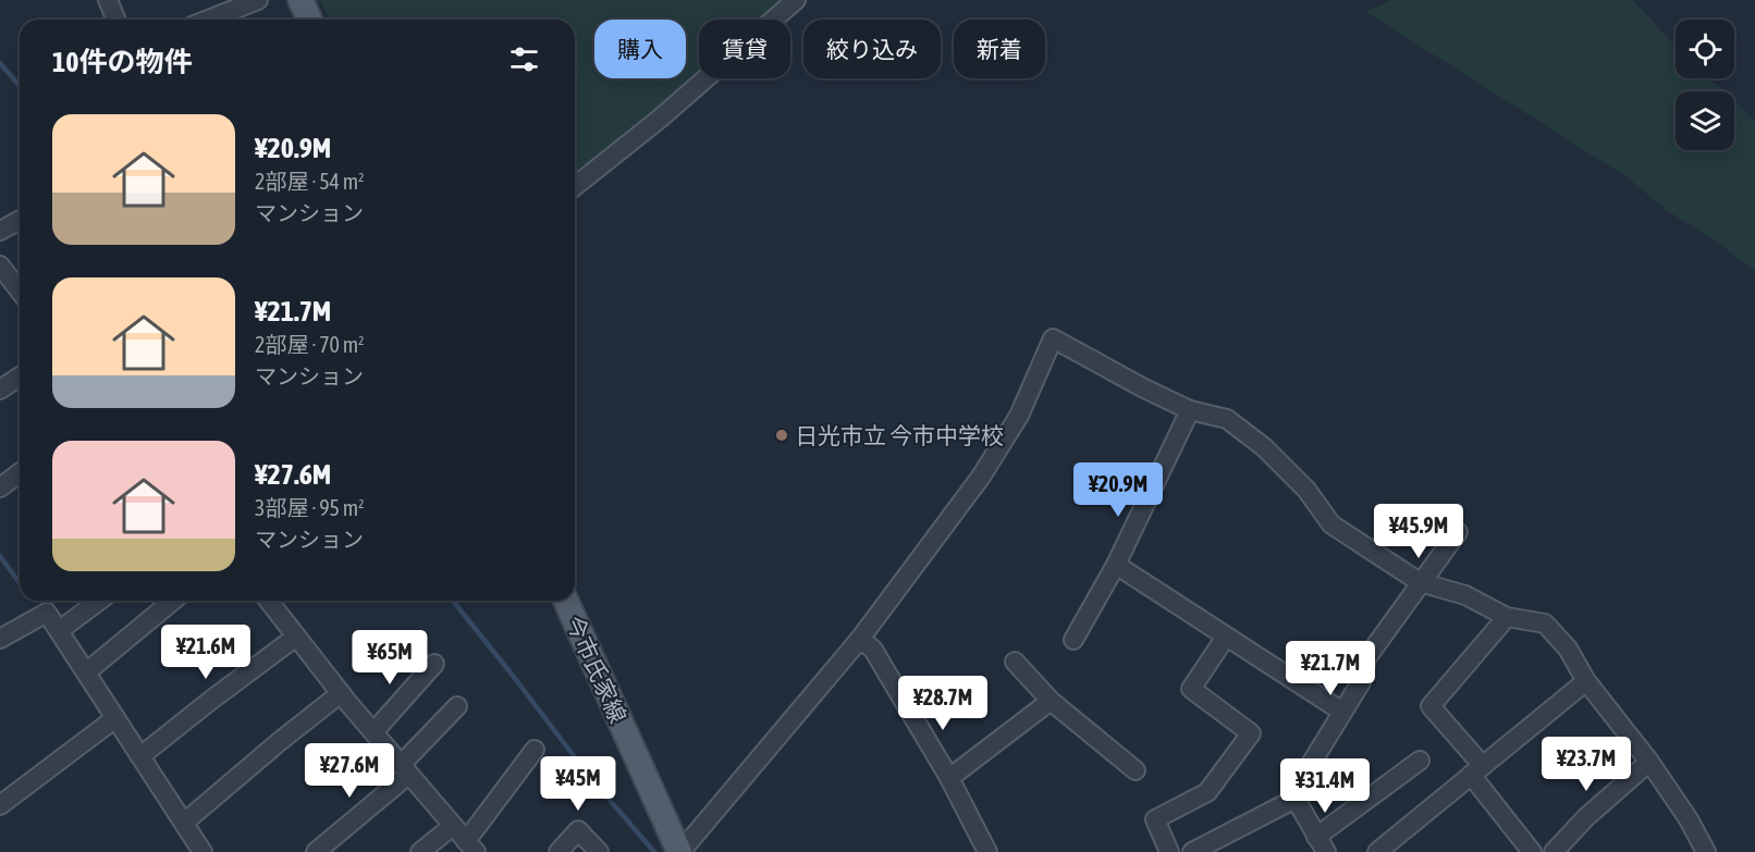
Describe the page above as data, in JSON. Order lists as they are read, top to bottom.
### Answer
{
  "streets": {
    "main road": ["今市氏家線"]
  },
  "places": ["日光市立 今市中学校"],
  "page": {
    "chip": [
      "購入",
      "賃貸",
      "絞り込み",
      "新着"
    ],
    "heading": "10件の物件",
    "list": [
      {
        "name": "¥20.9M",
        "note": "2部屋 · 54 m² · マンション"
      },
      {
        "name": "¥21.7M",
        "note": "2部屋 · 70 m² · マンション"
      },
      {
        "name": "¥27.6M",
        "note": "3部屋 · 95 m² · マンション"
      }
    ],
    "price": [
      "¥20.9M",
      "¥45.9M",
      "¥21.6M",
      "¥65M",
      "¥21.7M",
      "¥28.7M",
      "¥23.7M",
      "¥27.6M",
      "¥45M",
      "¥31.4M"
    ]
  }
}
